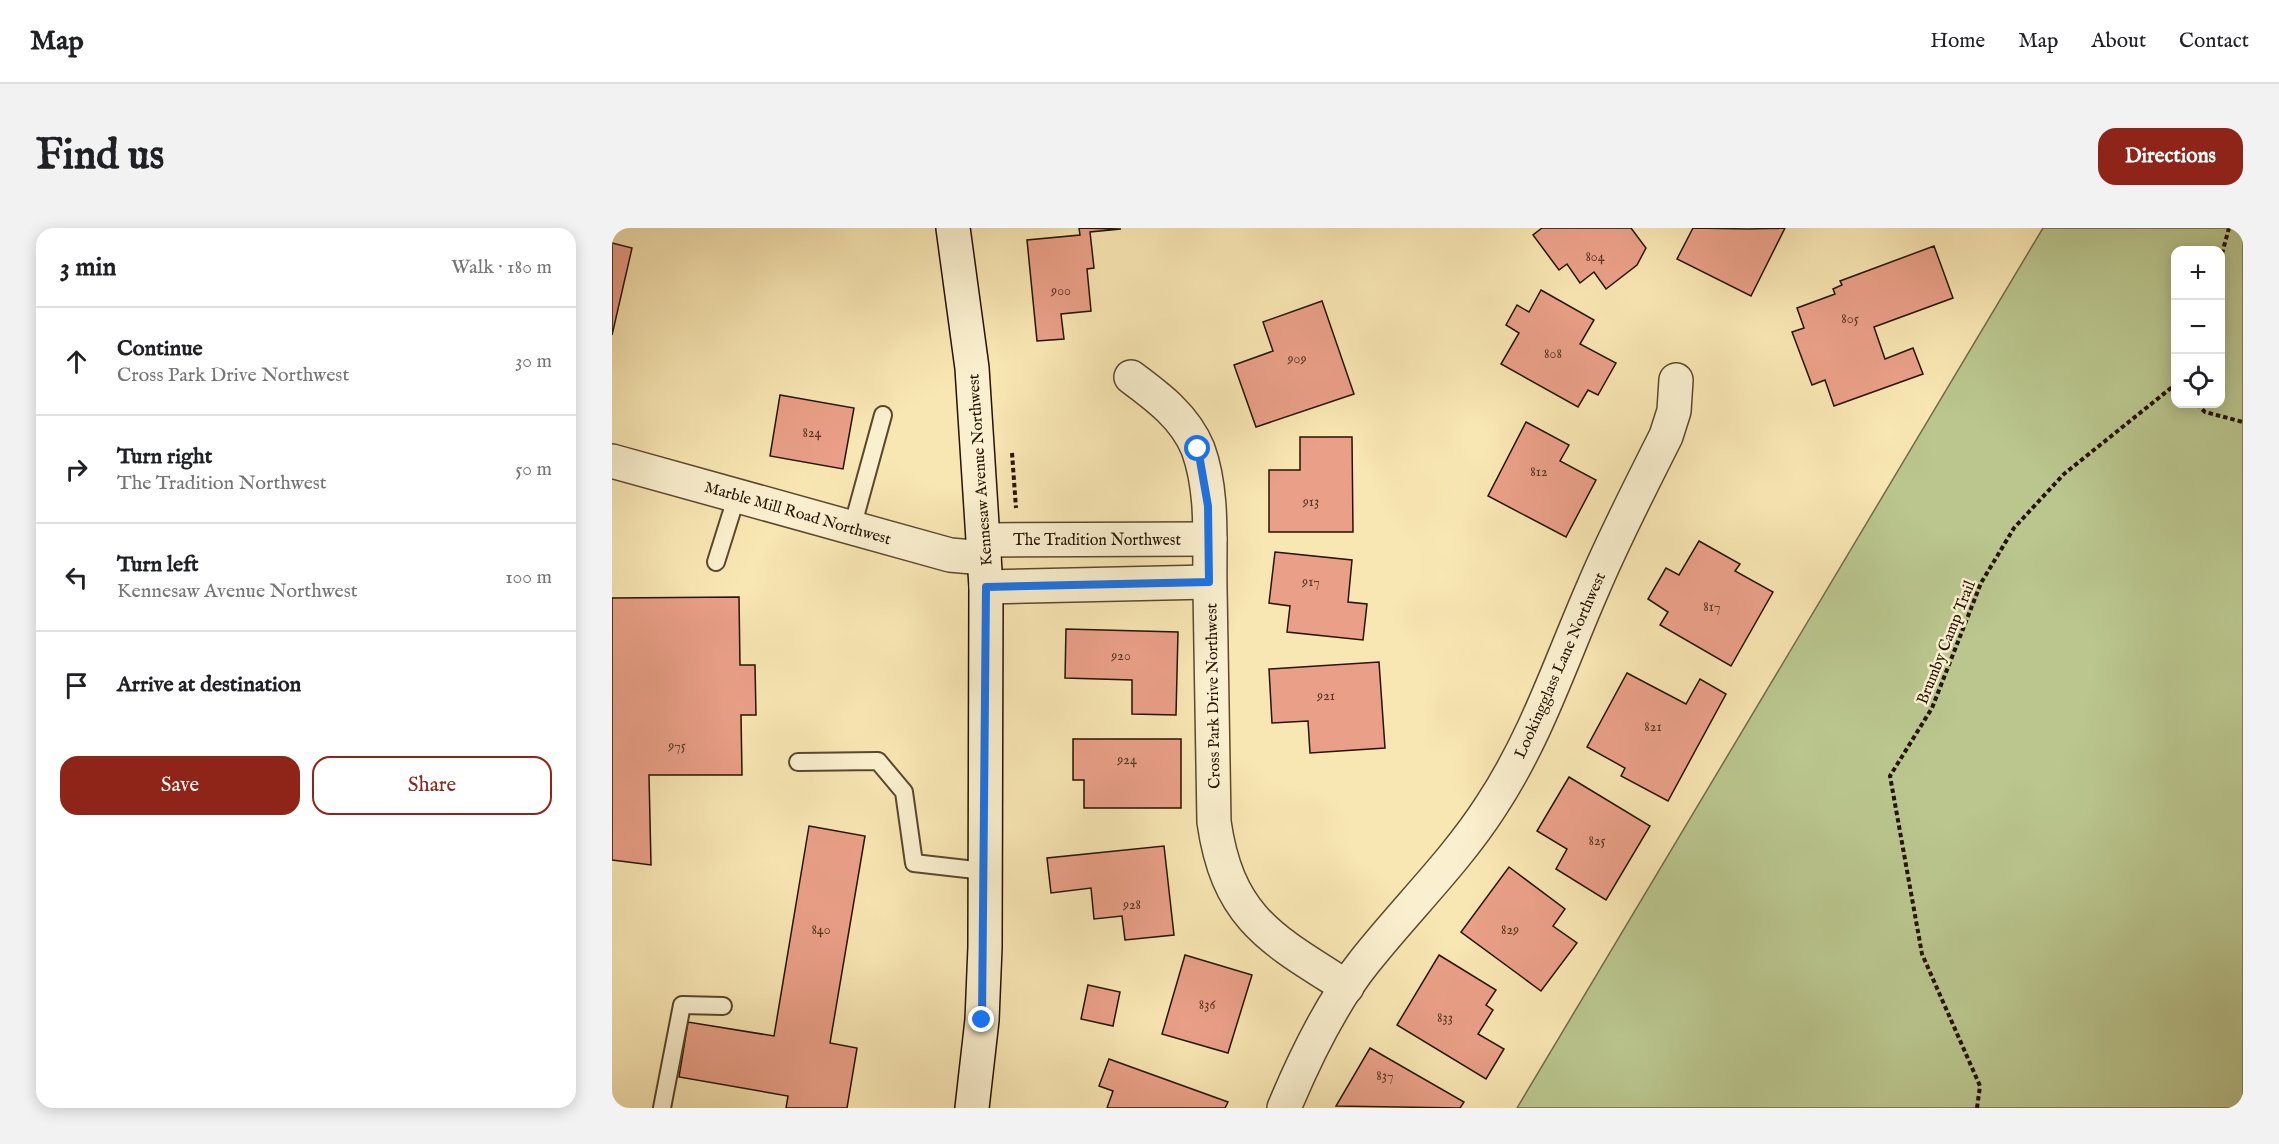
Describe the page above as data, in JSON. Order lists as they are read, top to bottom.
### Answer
{
  "streets": {
    "street": [
      "Kennesaw Avenue Northwest",
      "Marble Mill Road Northwest",
      "The Tradition Northwest",
      "Lookingglass Lane Northwest",
      "Cross Park Drive Northwest"
    ],
    "path": ["Brumby Camp Trail"]
  },
  "crossings": [
    ["Kennesaw Avenue Northwest", "Marble Mill Road Northwest"],
    ["Kennesaw Avenue Northwest", "The Tradition Northwest"],
    ["Marble Mill Road Northwest", "The Tradition Northwest"],
    ["The Tradition Northwest", "Cross Park Drive Northwest"],
    ["Lookingglass Lane Northwest", "Cross Park Drive Northwest"]
  ],
  "house_numbers": [
    "804",
    "900",
    "805",
    "808",
    "909",
    "824",
    "812",
    "913",
    "917",
    "817",
    "920",
    "921",
    "821",
    "975",
    "924",
    "825",
    "928",
    "840",
    "829",
    "836",
    "833",
    "837"
  ],
  "page": {
    "header": "Map",
    "nav": [
      "Home",
      "Map",
      "About",
      "Contact"
    ],
    "buttons": [
      "Directions",
      ["Save", "Share"]
    ],
    "title": "Find us",
    "heading": ["3 min", "Walk · 180 m"],
    "map_buttons": ["+", "−"],
    "list": [
      ["Continue", "Cross Park Drive Northwest", "30 m"],
      ["Turn right", "The Tradition Northwest", "50 m"],
      ["Turn left", "Kennesaw Avenue Northwest", "100 m"],
      "Arrive at destination"
    ]
  }
}
